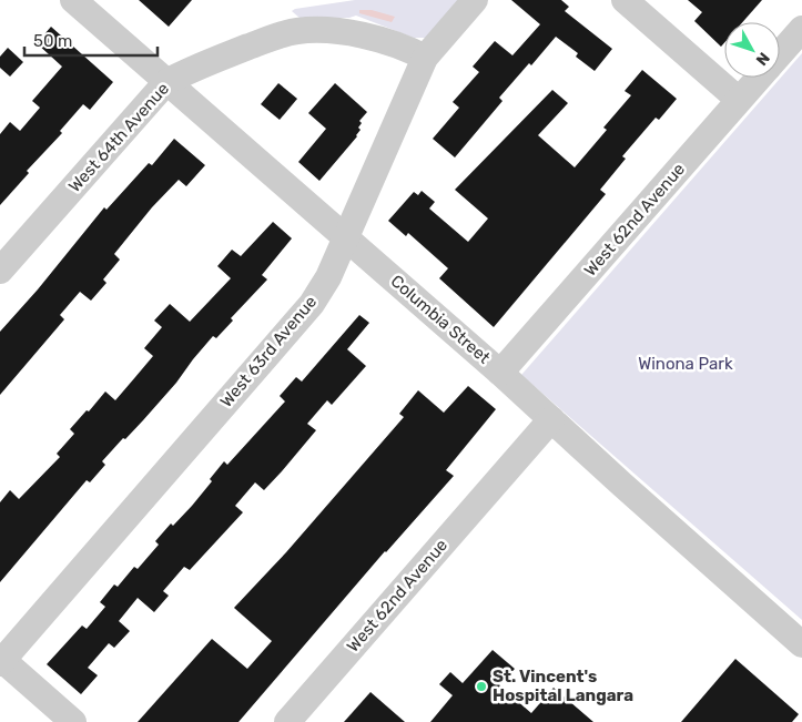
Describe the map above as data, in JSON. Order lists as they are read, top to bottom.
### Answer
{
  "streets": {
    "street": [
      "West 64th Avenue",
      "West 62nd Avenue",
      "Columbia Street",
      "West 63rd Avenue"
    ]
  },
  "crossings": [
    ["West 64th Avenue", "Columbia Street"],
    ["West 64th Avenue", "West 63rd Avenue"],
    ["West 62nd Avenue", "Columbia Street"],
    ["Columbia Street", "West 63rd Avenue"]
  ],
  "parks": ["Winona Park"],
  "places": ["St. Vincent's Hospital Langara"],
  "scale_bar": "50 m",
  "north": "bottom right"
}
